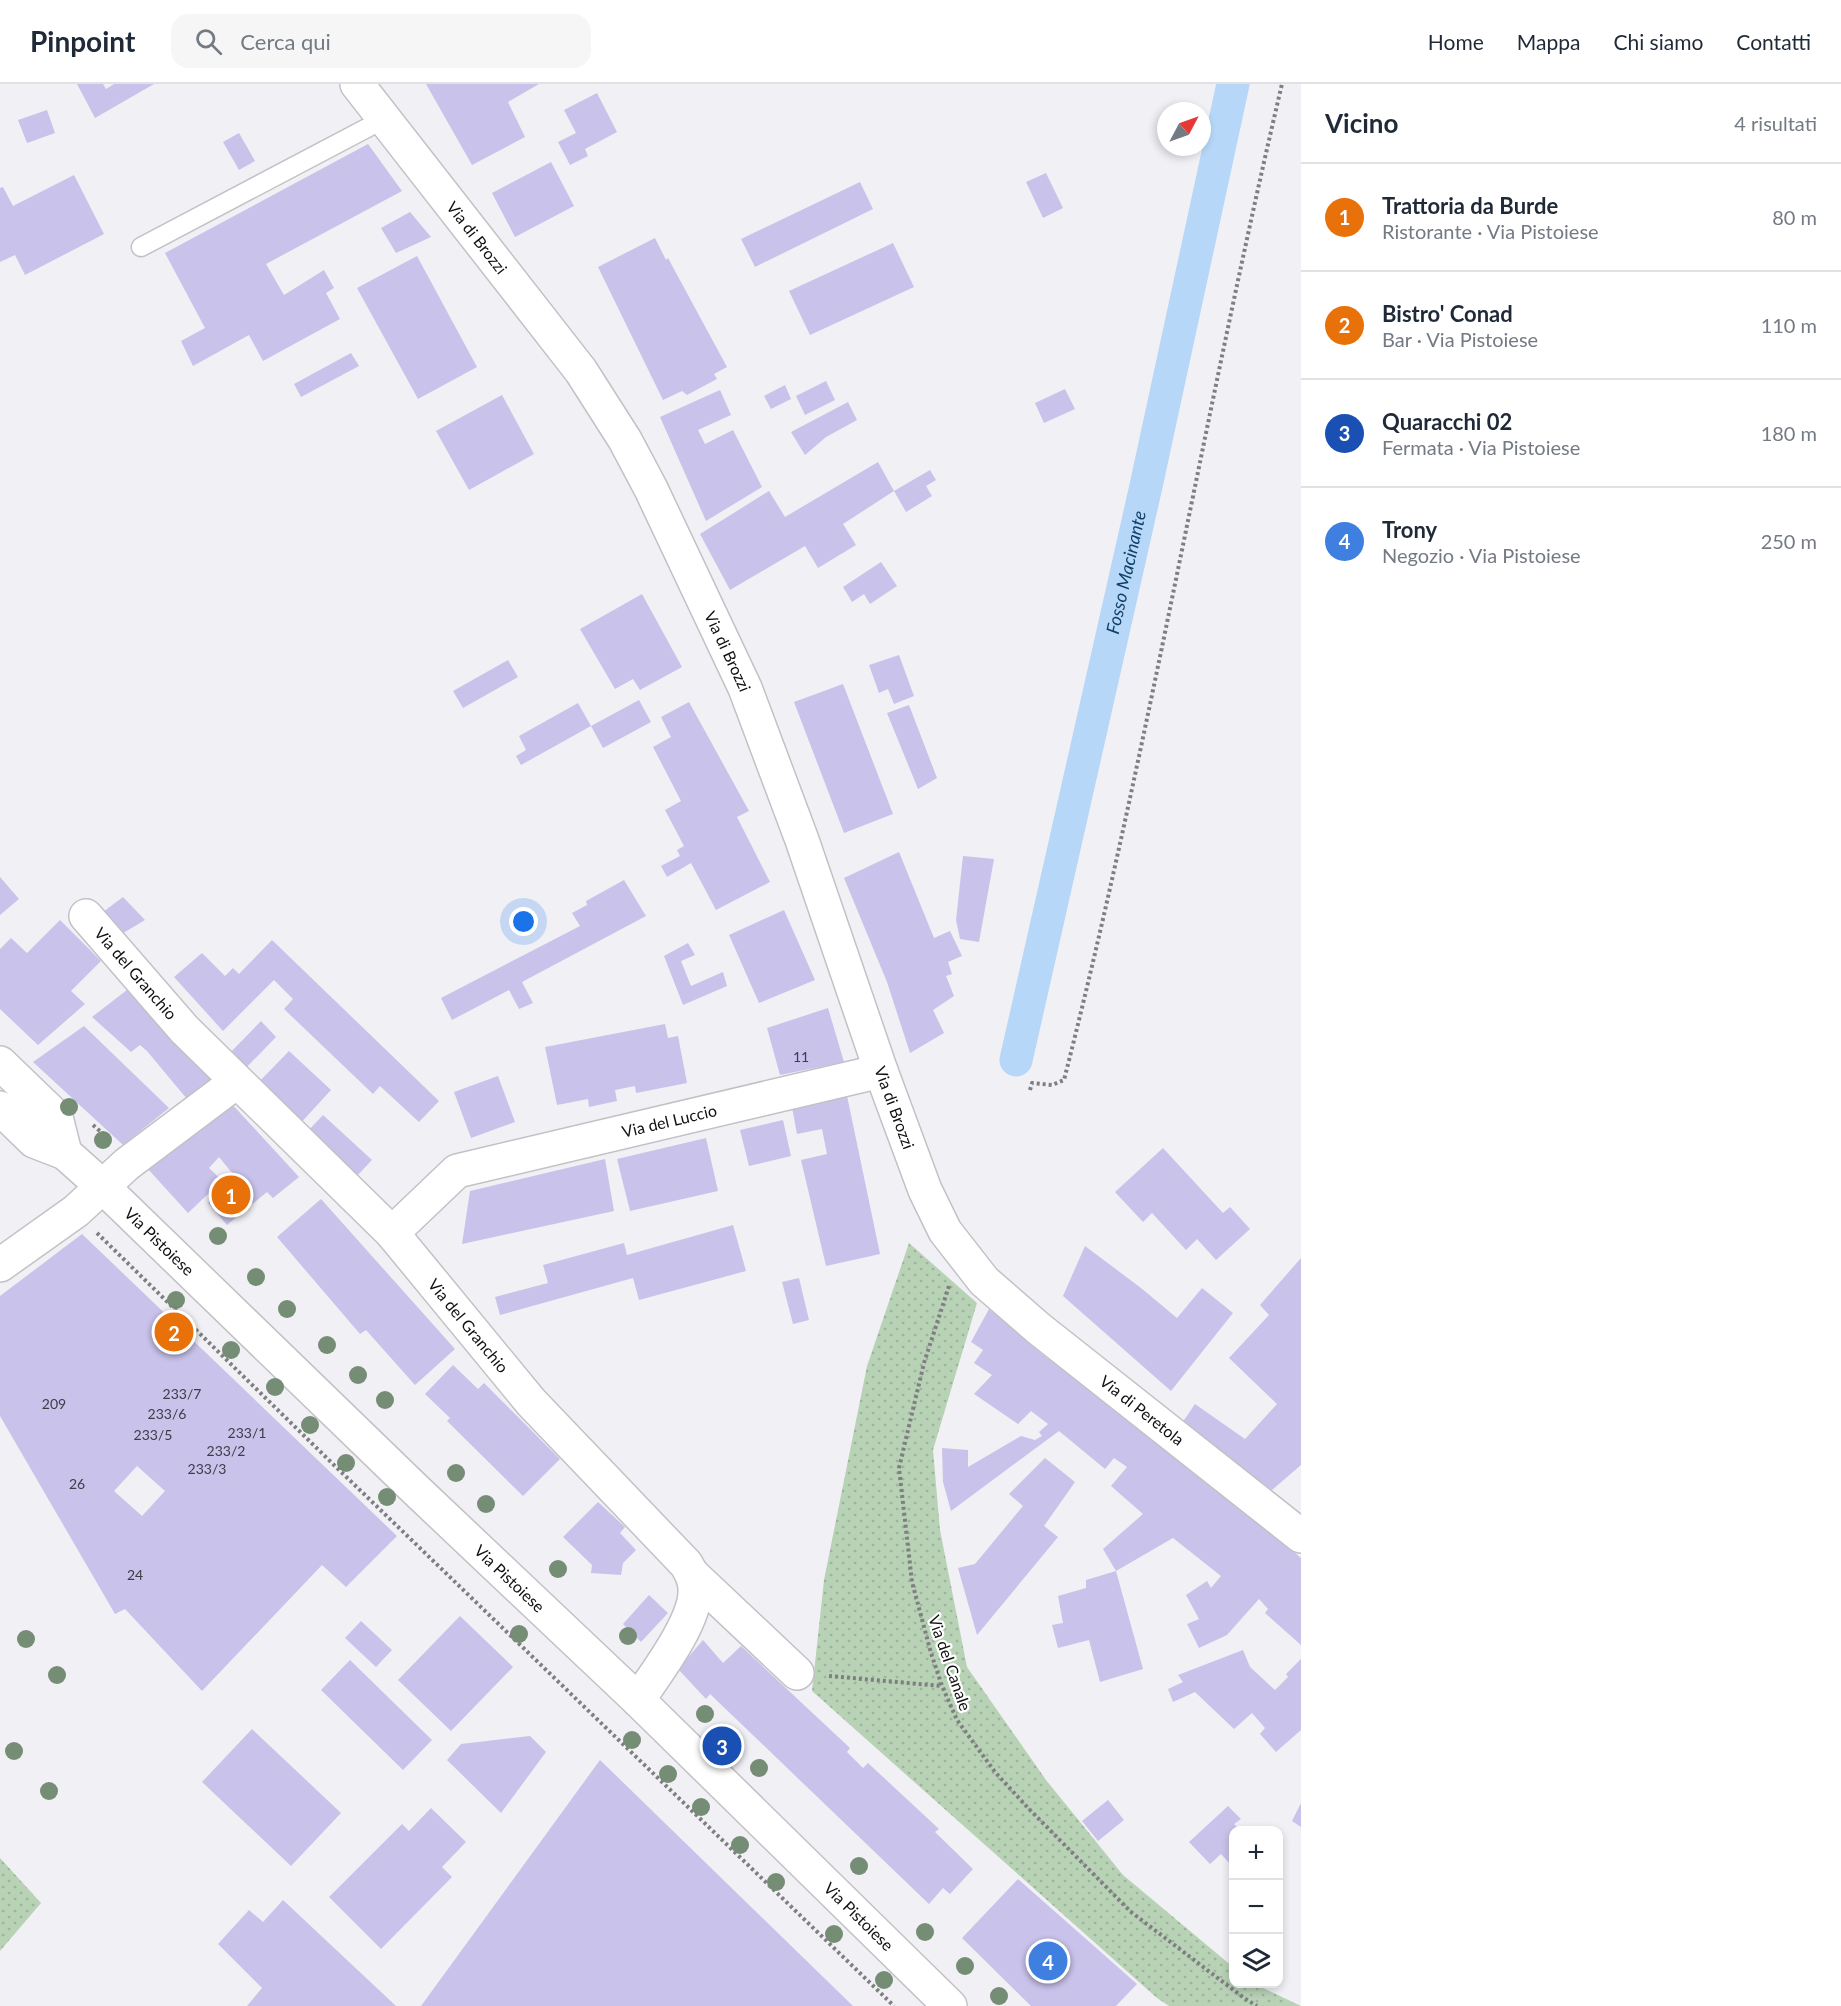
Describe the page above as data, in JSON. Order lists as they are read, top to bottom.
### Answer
{
  "streets": {
    "street": [
      "Via di Brozzi",
      "Via del Granchio",
      "Via del Luccio",
      "Via Pistoiese",
      "Via di Peretola"
    ],
    "path": ["Via del Canale"]
  },
  "crossings": [
    ["Via di Brozzi", "Via del Luccio"],
    ["Via di Brozzi", "Via di Peretola"],
    ["Via del Granchio", "Via del Luccio"]
  ],
  "water": ["Fosso Macinante"],
  "house_numbers": [
    "11",
    "233/7",
    "209",
    "233/6",
    "233/1",
    "233/5",
    "233/2",
    "233/3",
    "26",
    "24"
  ],
  "north": "top right",
  "page": {
    "header": "Pinpoint",
    "search": "Cerca qui",
    "nav": [
      "Home",
      "Mappa",
      "Chi siamo",
      "Contatti"
    ],
    "heading": ["Vicino", "4 risultati"],
    "list": [
      {
        "mark": "1",
        "name": "Trattoria da Burde",
        "note": "Ristorante · Via Pistoiese",
        "value": "80 m"
      },
      {
        "mark": "2",
        "name": "Bistro' Conad",
        "note": "Bar · Via Pistoiese",
        "value": "110 m"
      },
      {
        "mark": "3",
        "name": "Quaracchi 02",
        "note": "Fermata · Via Pistoiese",
        "value": "180 m"
      },
      {
        "mark": "4",
        "name": "Trony",
        "note": "Negozio · Via Pistoiese",
        "value": "250 m"
      }
    ],
    "pins": [
      "1",
      "2",
      "3",
      "4"
    ],
    "map_buttons": ["+", "−"]
  }
}
